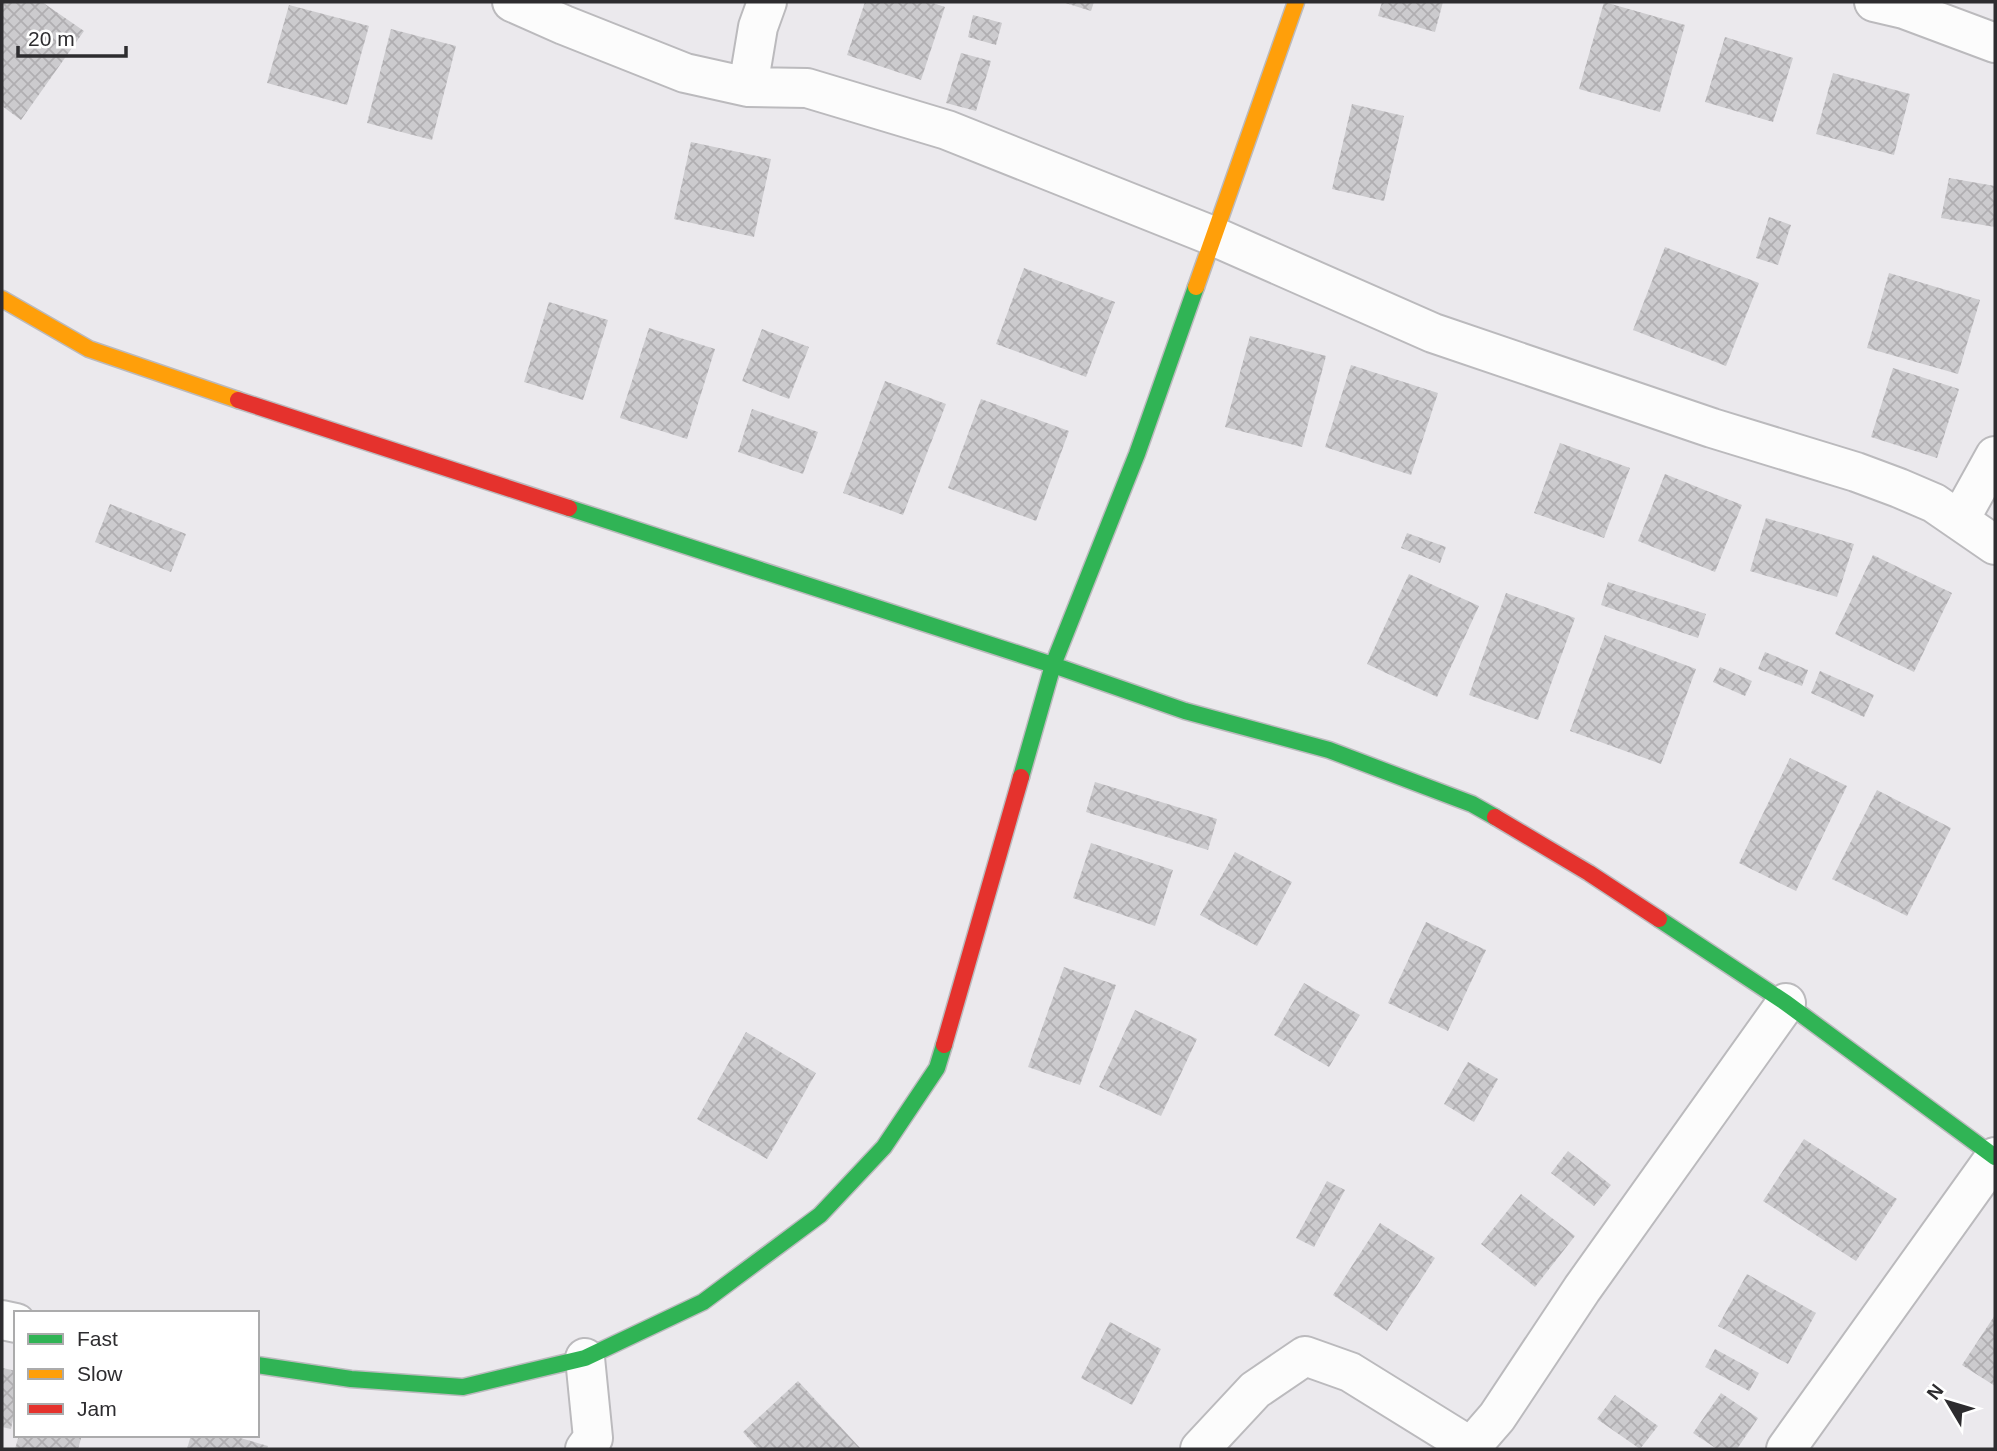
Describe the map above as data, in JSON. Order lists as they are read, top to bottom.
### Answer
{
  "legend": ["Fast", "Slow", "Jam"],
  "scale_bar": "20 m",
  "north": "top left"
}
